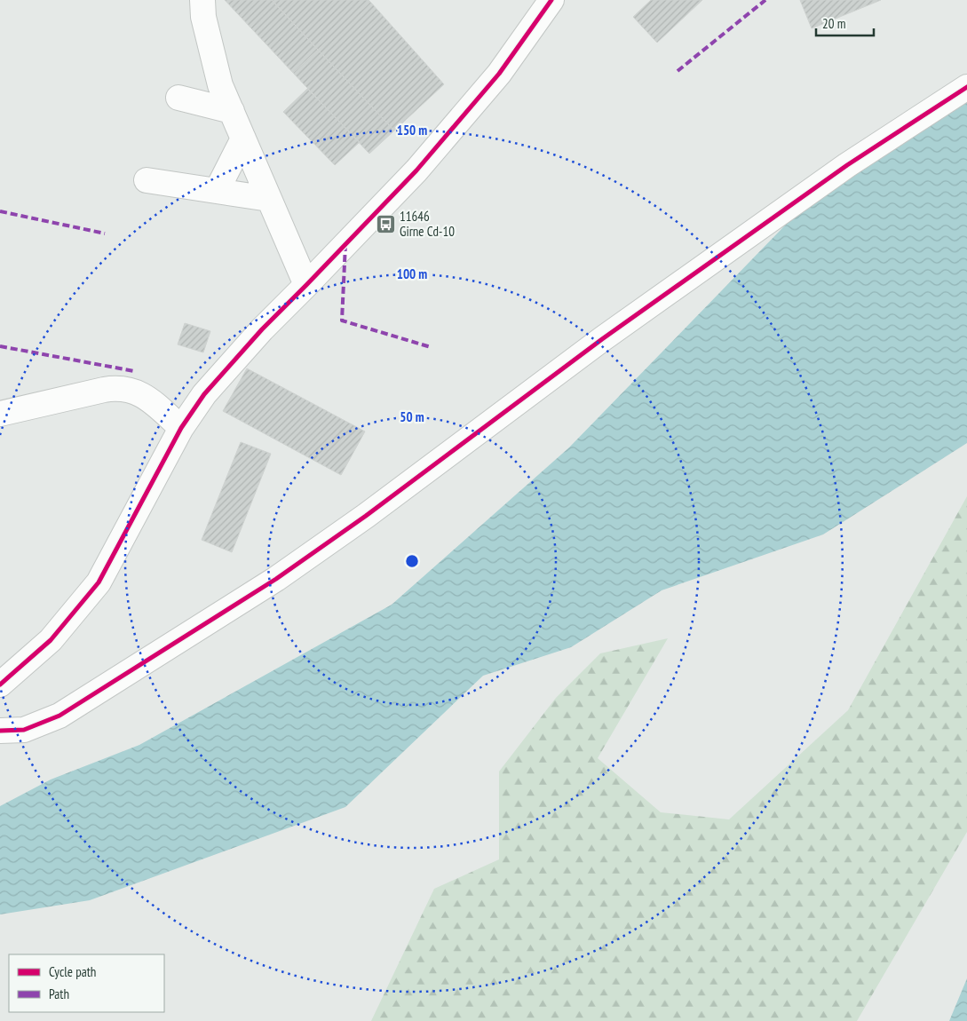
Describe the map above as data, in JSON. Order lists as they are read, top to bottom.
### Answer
{
  "places": {
    "bus stop": ["11646 Girne Cd-10"]
  },
  "legend": ["Cycle path", "Path"],
  "scale_bar": "20 m",
  "rings": ["150 m", "100 m", "50 m"]
}
